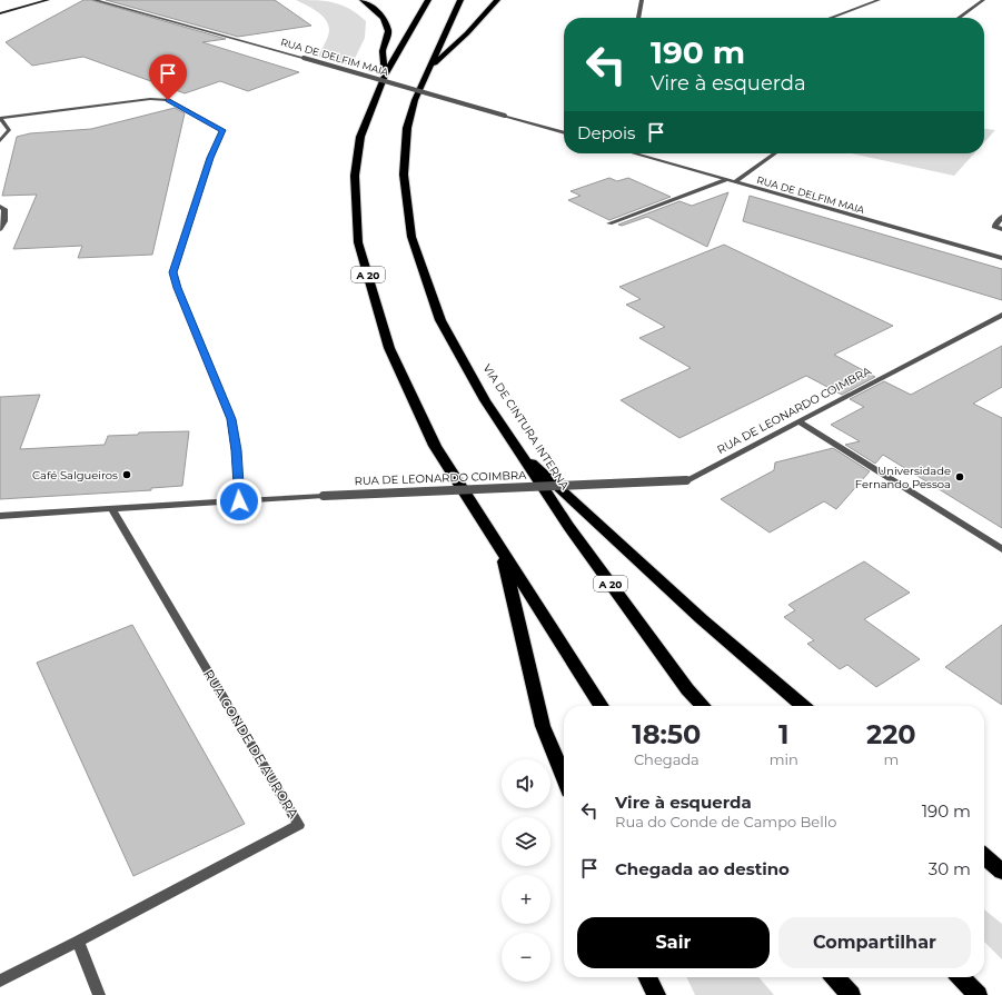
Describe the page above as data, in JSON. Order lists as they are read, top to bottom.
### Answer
{
  "streets": {
    "highway": ["A 20", "VIA DE CINTURA INTERNA"],
    "street": ["RUA DE DELFIM MAIA", "RUA DE LEONARDO COIMBRA", "RUA CONDE DE AURORA"]
  },
  "crossings": [
    ["RUA DE LEONARDO COIMBRA", "RUA CONDE DE AURORA"]
  ],
  "places": ["Café Salgueiros", "Universidade Fernando Pessoa"],
  "page": {
    "turn": ["190 m", "Vire à esquerda"],
    "then": "Depois",
    "eta": [
      "18:50",
      "Chegada",
      "1",
      "min",
      "220",
      "m"
    ],
    "map_buttons": ["+", "−"],
    "list": [
      {
        "name": "Vire à esquerda",
        "note": "Rua do Conde de Campo Bello",
        "value": "190 m"
      },
      {
        "name": "Chegada ao destino",
        "value": "30 m"
      }
    ],
    "buttons": ["Sair", "Compartilhar"]
  }
}
